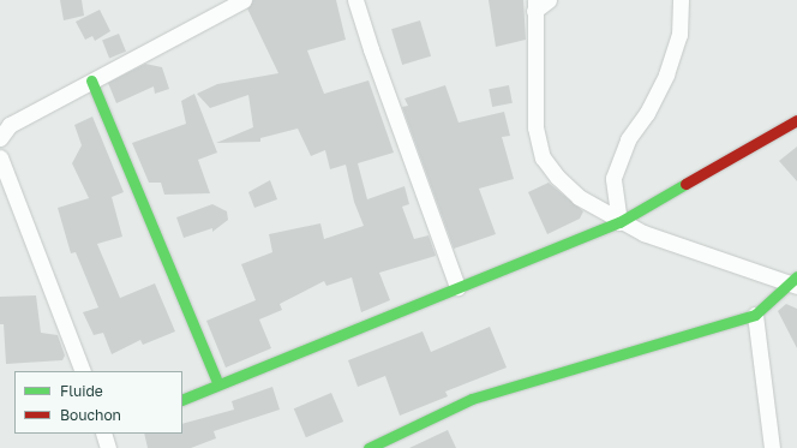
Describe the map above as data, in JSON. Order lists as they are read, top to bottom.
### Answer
{
  "legend": ["Fluide", "Bouchon"]
}
